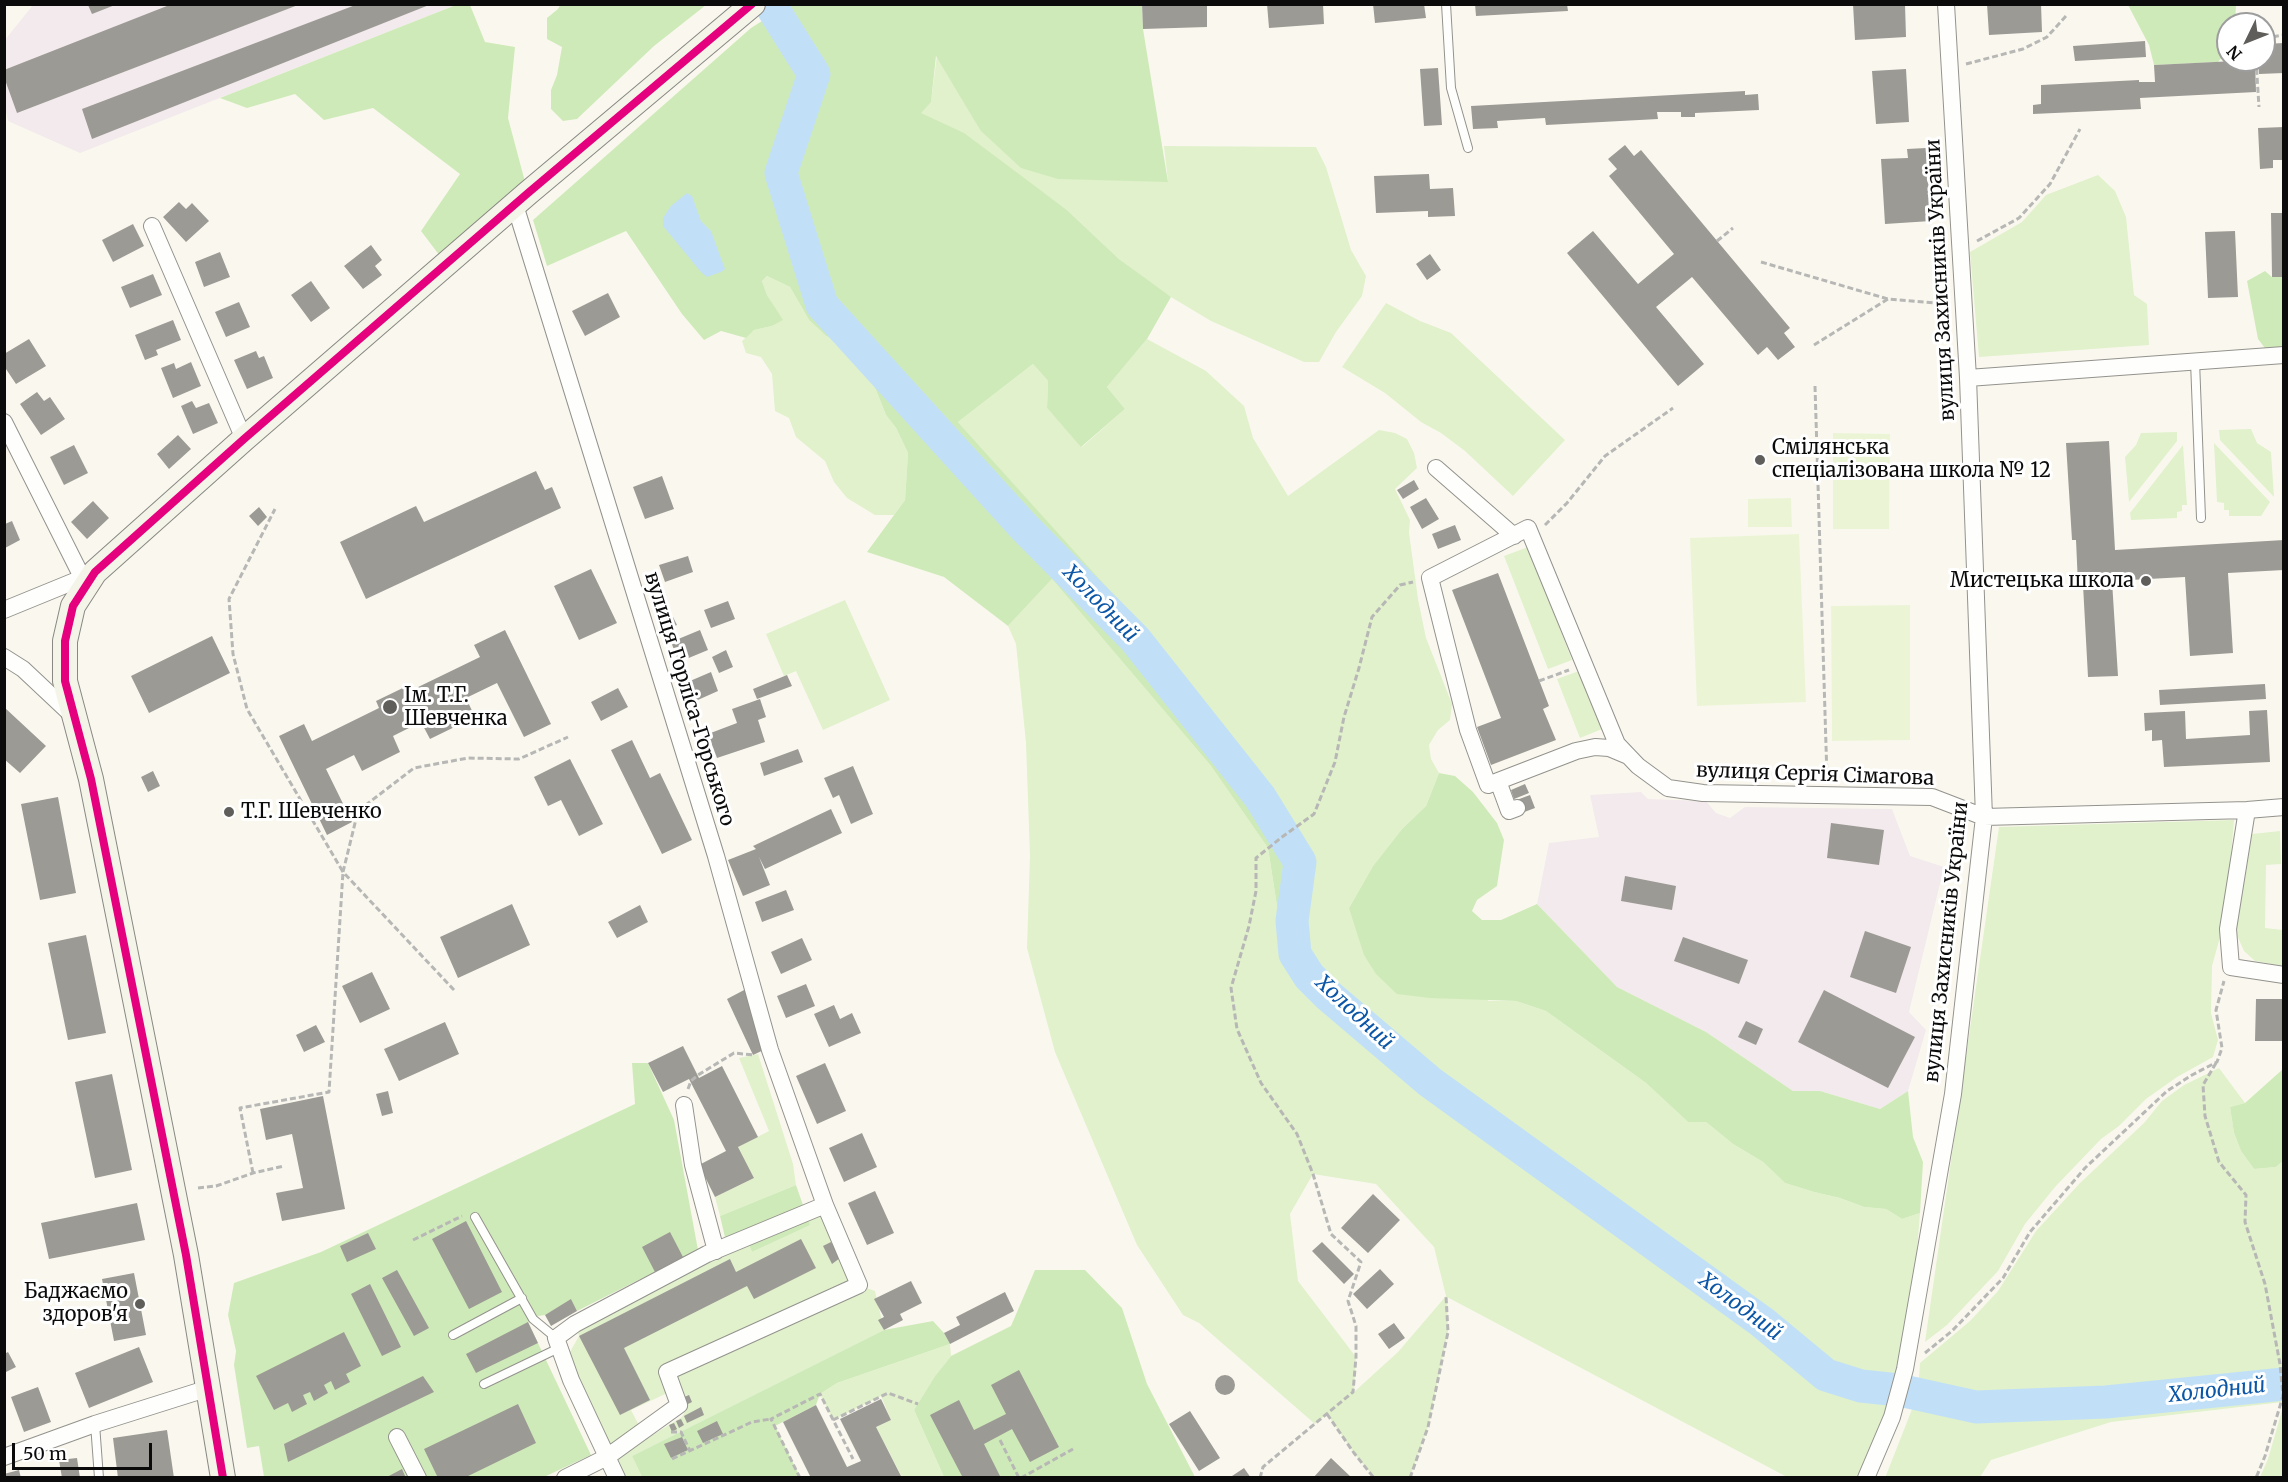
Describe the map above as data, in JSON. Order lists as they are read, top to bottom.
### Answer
{
  "streets": {
    "street": ["вулиця Захисників України", "вулиця Горліса-Горського", "вулиця Сергія Сімагова"]
  },
  "crossings": [
    ["вулиця Захисників України", "вулиця Сергія Сімагова"]
  ],
  "water": ["Холодний"],
  "places": [
    "Смілянська спеціалізована школа № 12",
    "Мистецька школа",
    "Ім. Т.Г. Шевченка",
    "Т.Г. Шевченко",
    "Баджаємо здоров'я"
  ],
  "scale_bar": "50 m",
  "north": "bottom left"
}
